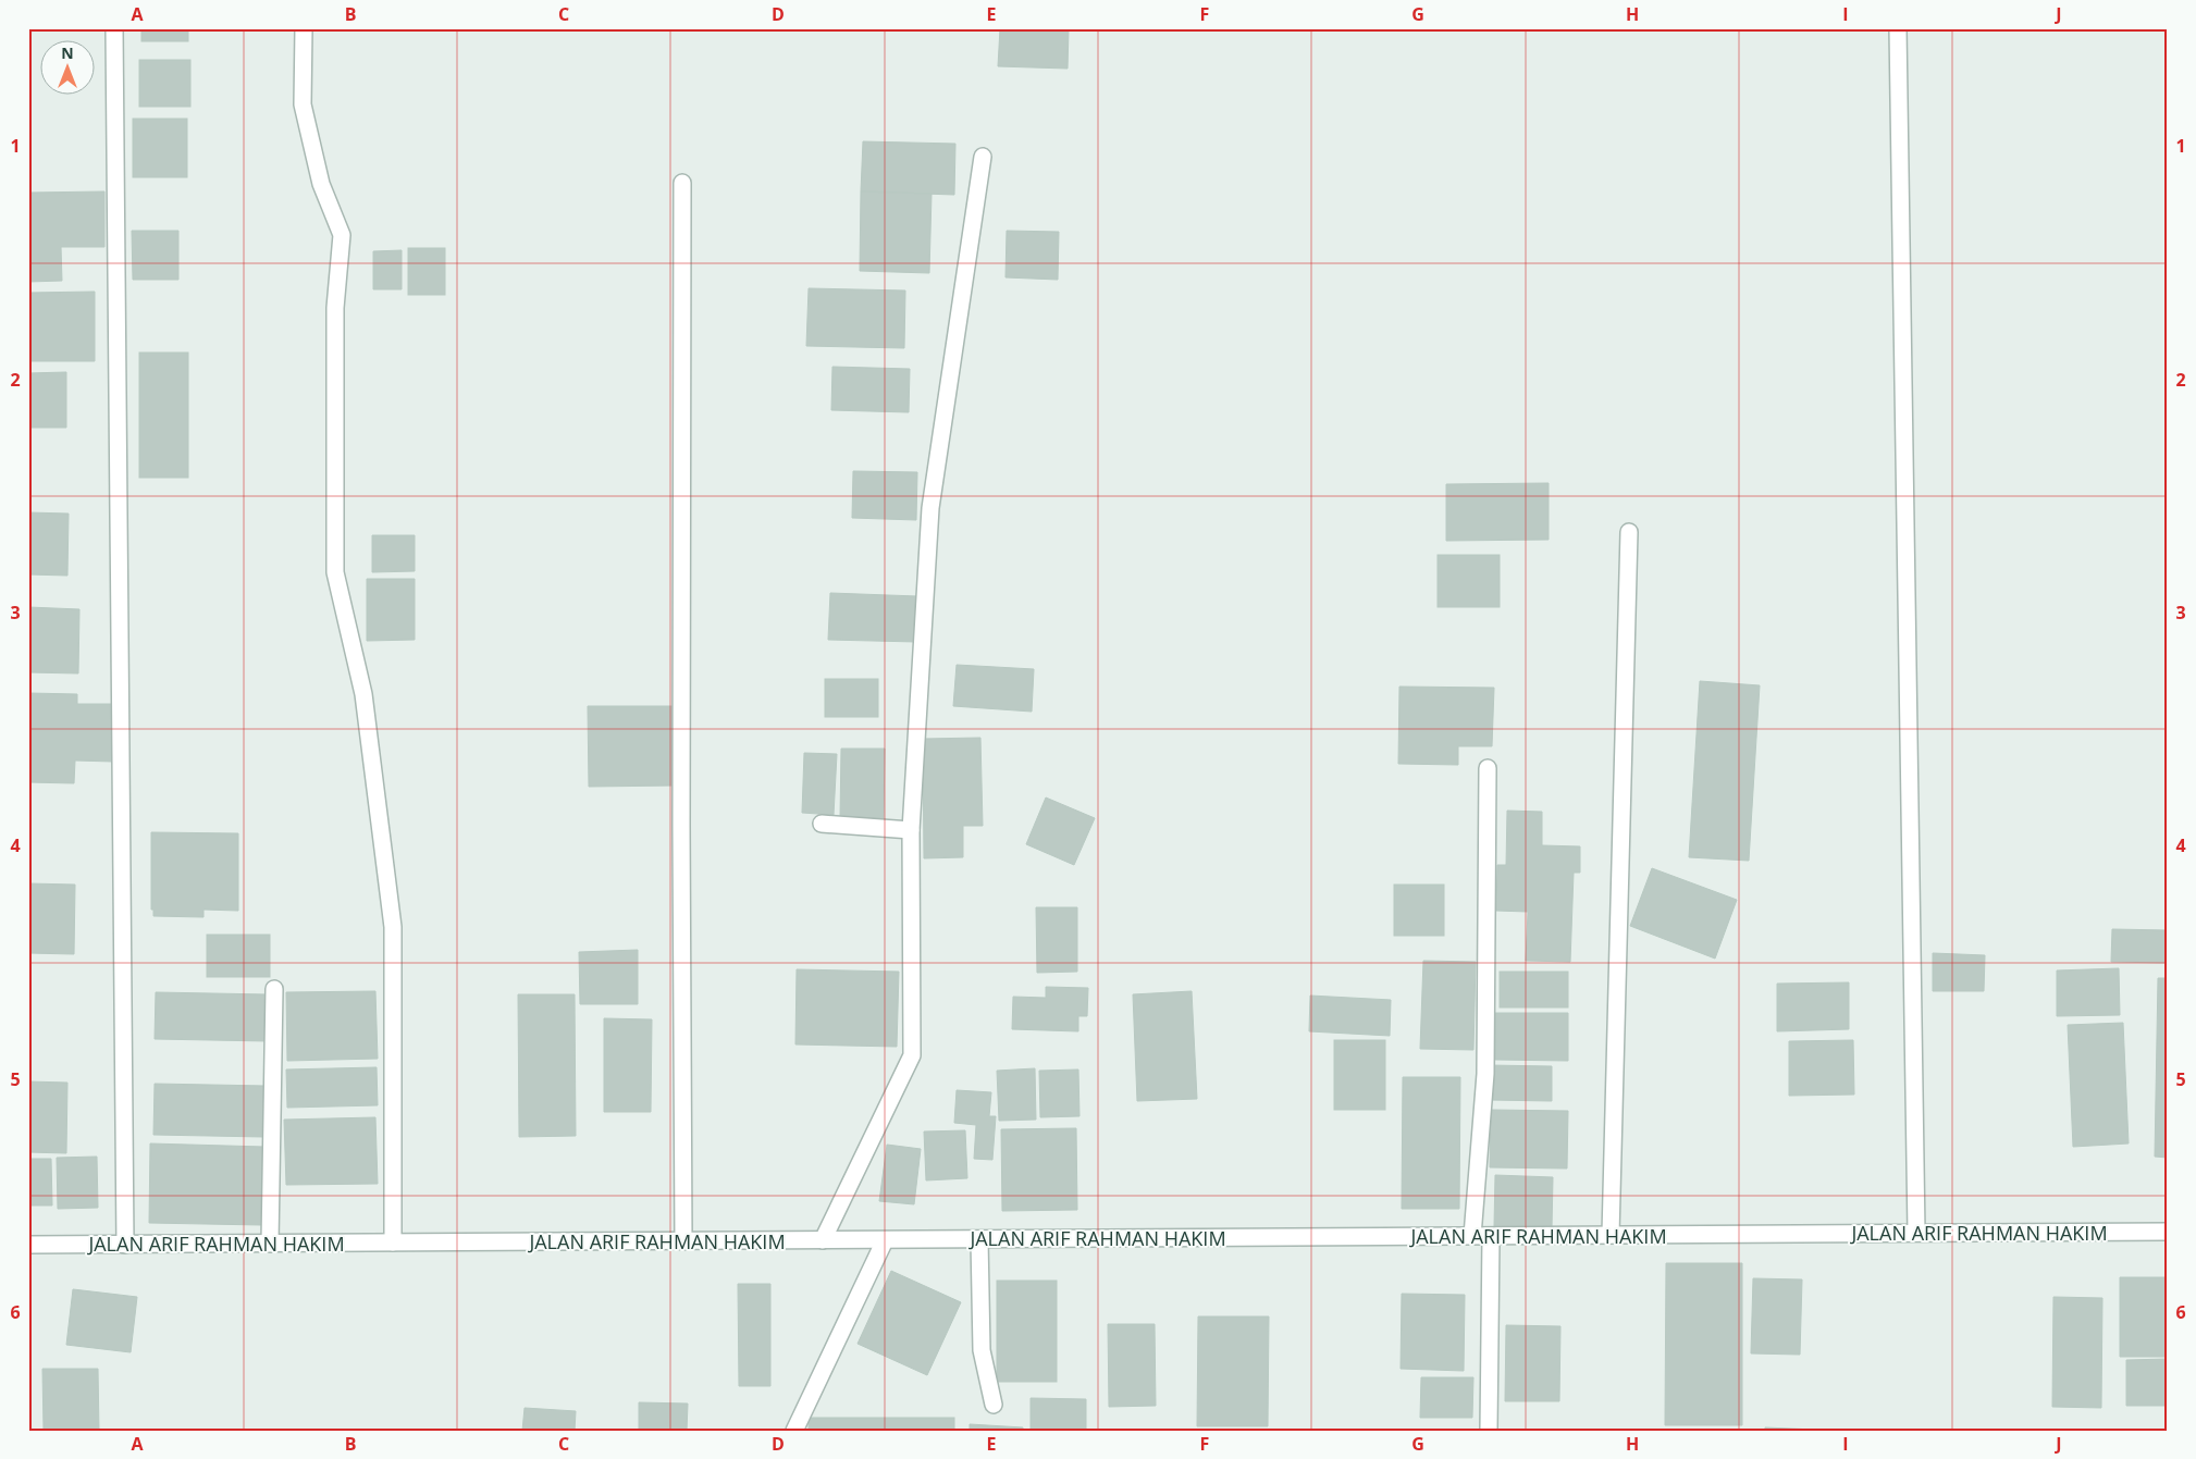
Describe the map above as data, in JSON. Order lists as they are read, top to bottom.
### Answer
{
  "streets": {
    "street": ["JALAN ARIF RAHMAN HAKIM"]
  },
  "north": "top",
  "grid": {
    "columns": [
      "A",
      "B",
      "C",
      "D",
      "E",
      "F",
      "G",
      "H",
      "I",
      "J"
    ],
    "rows": [
      "1",
      "2",
      "3",
      "4",
      "5",
      "6"
    ]
  }
}
